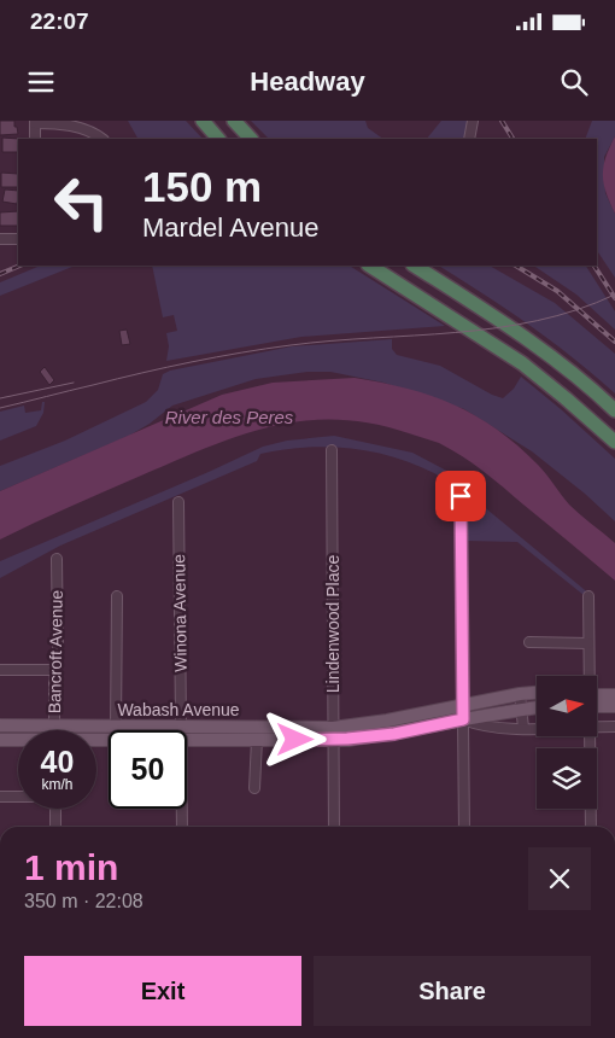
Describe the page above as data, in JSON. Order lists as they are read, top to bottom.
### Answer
{
  "streets": {
    "main road": ["Wabash Avenue"],
    "street": ["Winona Avenue", "Lindenwood Place", "Bancroft Avenue"]
  },
  "crossings": [
    ["Winona Avenue", "Wabash Avenue"],
    ["Lindenwood Place", "Wabash Avenue"]
  ],
  "water": ["River des Peres"],
  "north": "right",
  "page": {
    "status": "22:07",
    "header": "Headway",
    "turn": ["150 m", "Mardel Avenue"],
    "speed": "40 km/h",
    "limit": "50",
    "heading": ["1 min", "350 m · 22:08"],
    "buttons": ["Exit", "Share"]
  }
}
